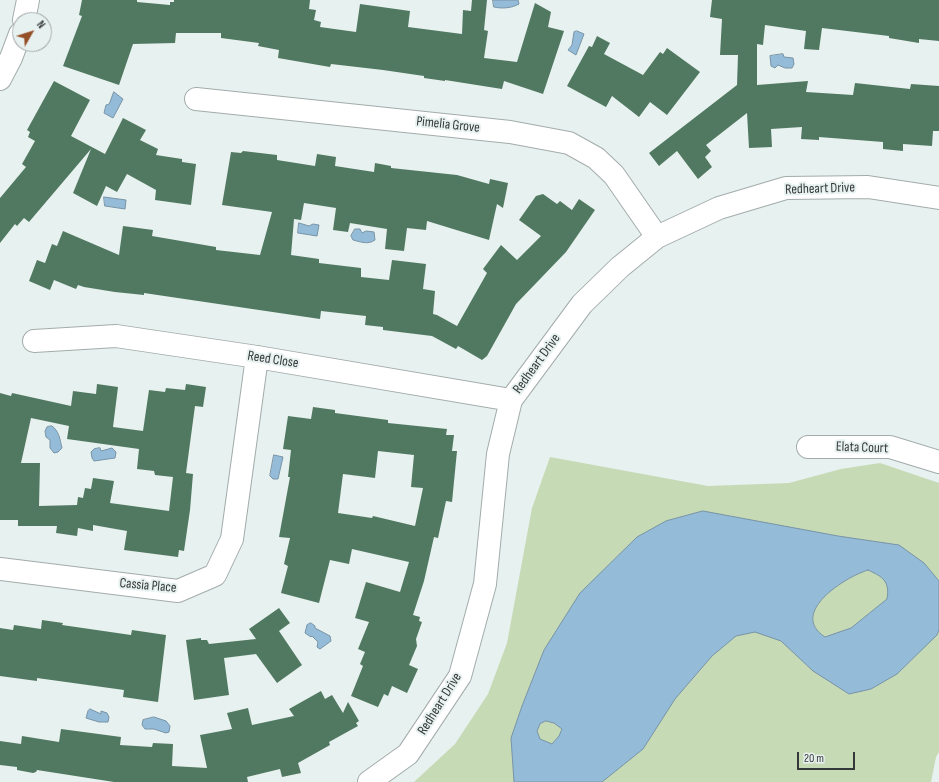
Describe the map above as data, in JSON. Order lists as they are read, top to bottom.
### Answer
{
  "streets": {
    "street": [
      "Pimelia Grove",
      "Redheart Drive",
      "Reed Close",
      "Elata Court",
      "Cassia Place"
    ]
  },
  "crossings": [
    ["Pimelia Grove", "Redheart Drive"],
    ["Redheart Drive", "Reed Close"],
    ["Reed Close", "Cassia Place"]
  ],
  "scale_bar": "20 m",
  "north": "top right"
}
